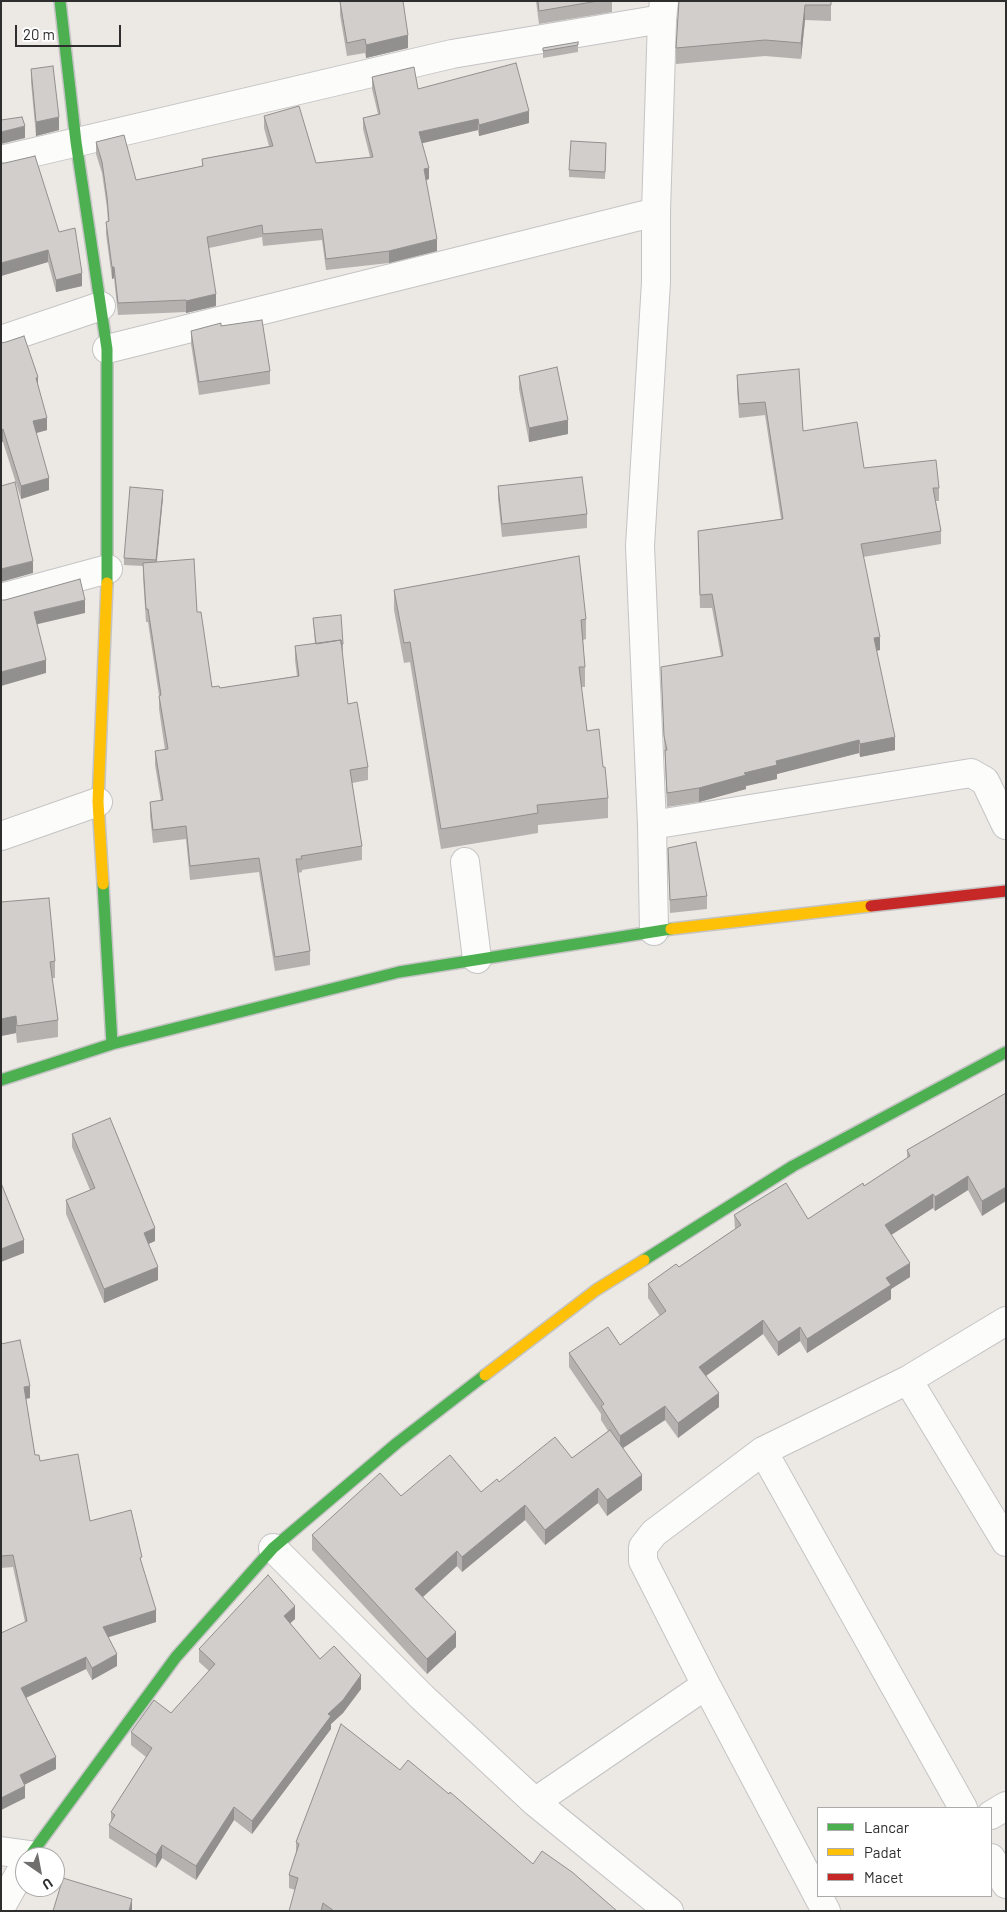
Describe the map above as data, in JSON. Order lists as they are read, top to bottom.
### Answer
{
  "legend": ["Lancar", "Padat", "Macet"],
  "scale_bar": "20 m",
  "north": "bottom right"
}
